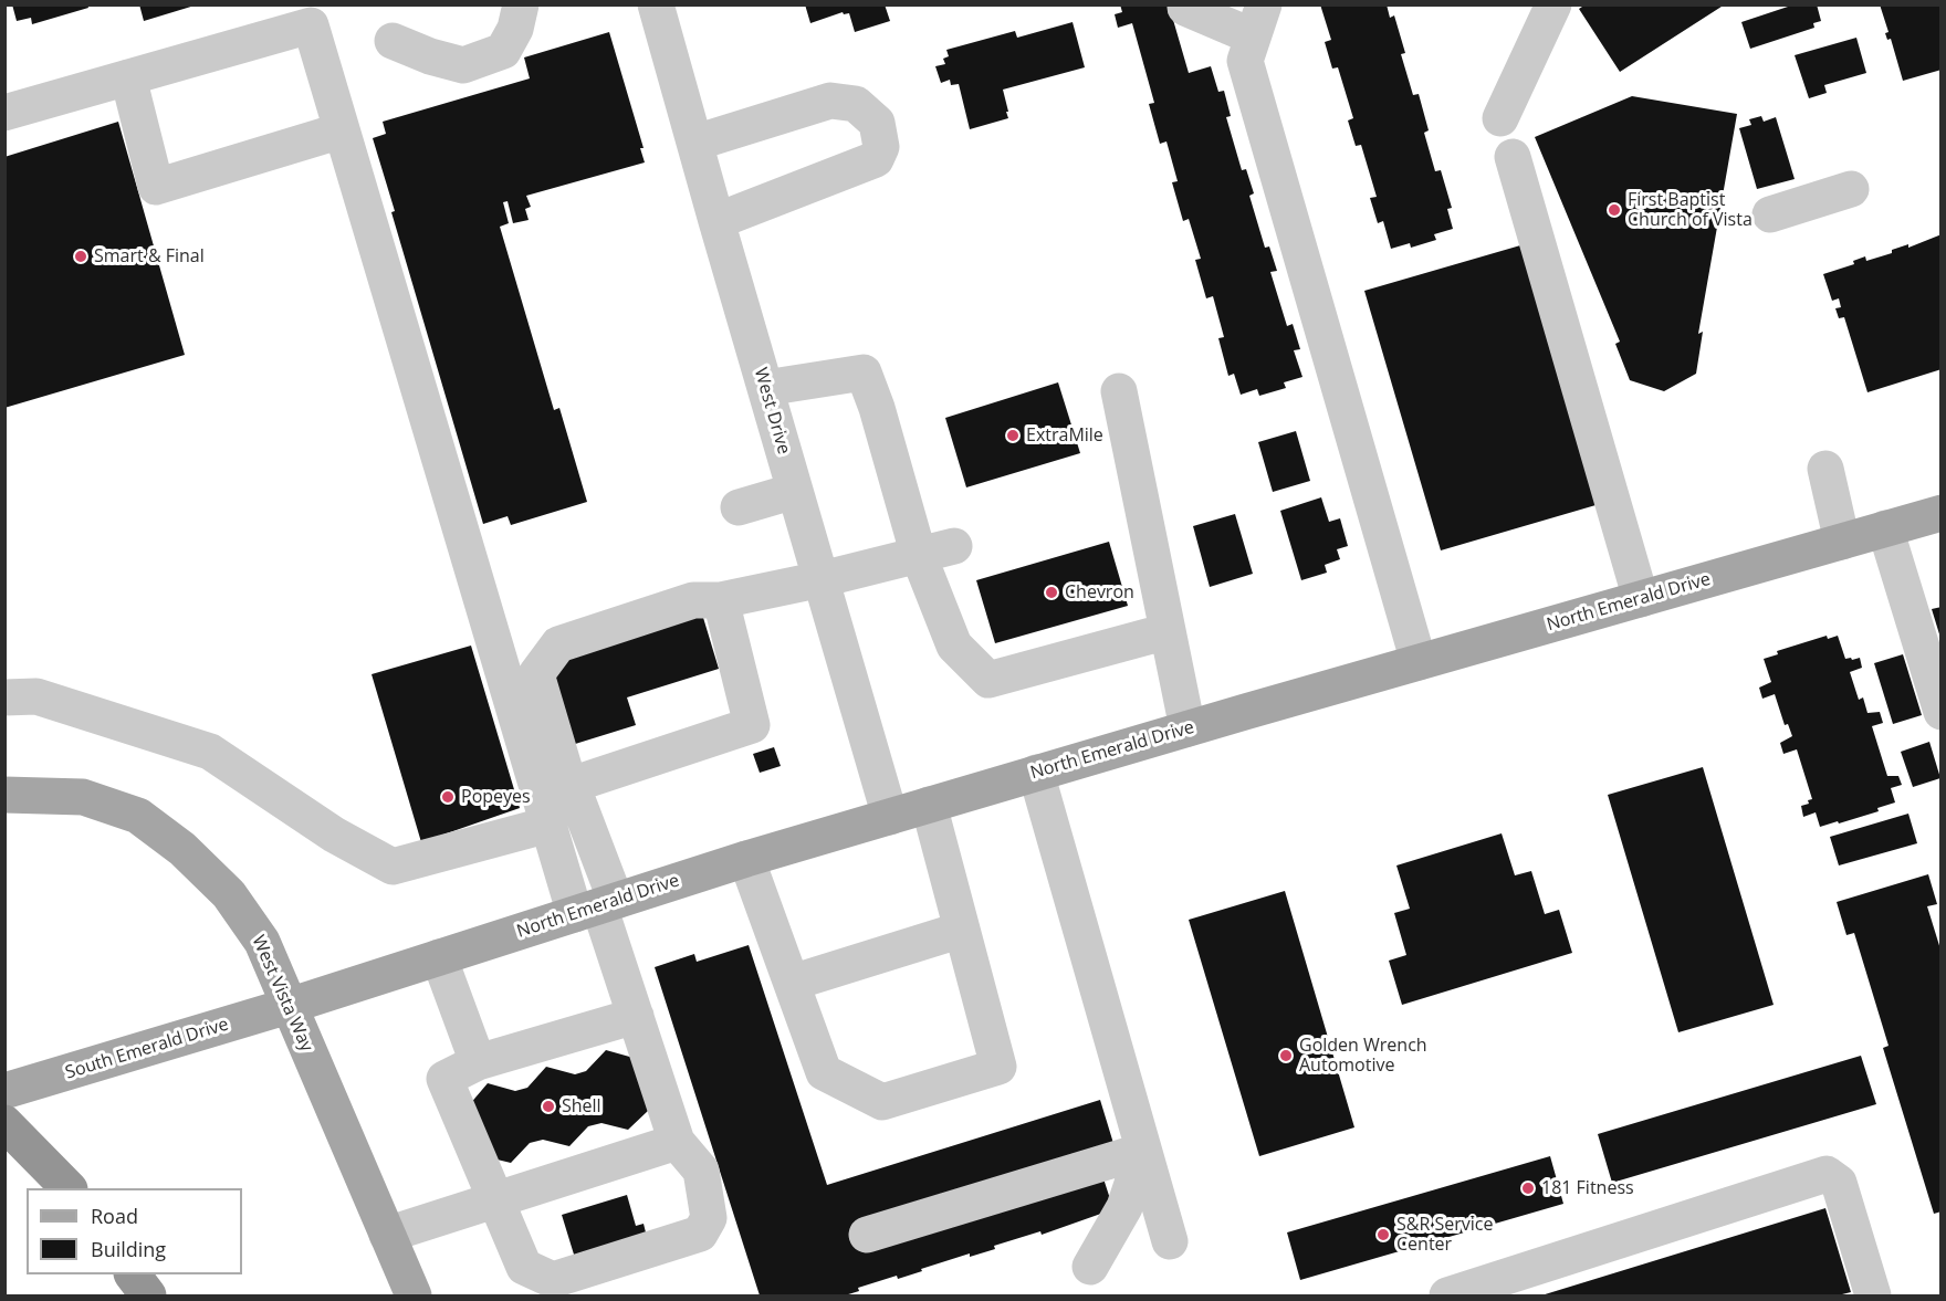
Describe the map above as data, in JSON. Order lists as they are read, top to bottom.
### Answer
{
  "streets": {
    "main road": ["North Emerald Drive", "West Vista Way", "South Emerald Drive"],
    "street": ["West Drive"]
  },
  "crossings": [
    ["West Drive", "North Emerald Drive"],
    ["North Emerald Drive", "West Vista Way"],
    ["North Emerald Drive", "South Emerald Drive"],
    ["West Vista Way", "South Emerald Drive"]
  ],
  "places": [
    "First Baptist Church of Vista",
    "Smart & Final",
    "ExtraMile",
    "Chevron",
    "Popeyes",
    "Golden Wrench Automotive",
    "Shell",
    "181 Fitness",
    "S&R Service Center"
  ],
  "legend": ["Road", "Building"]
}
